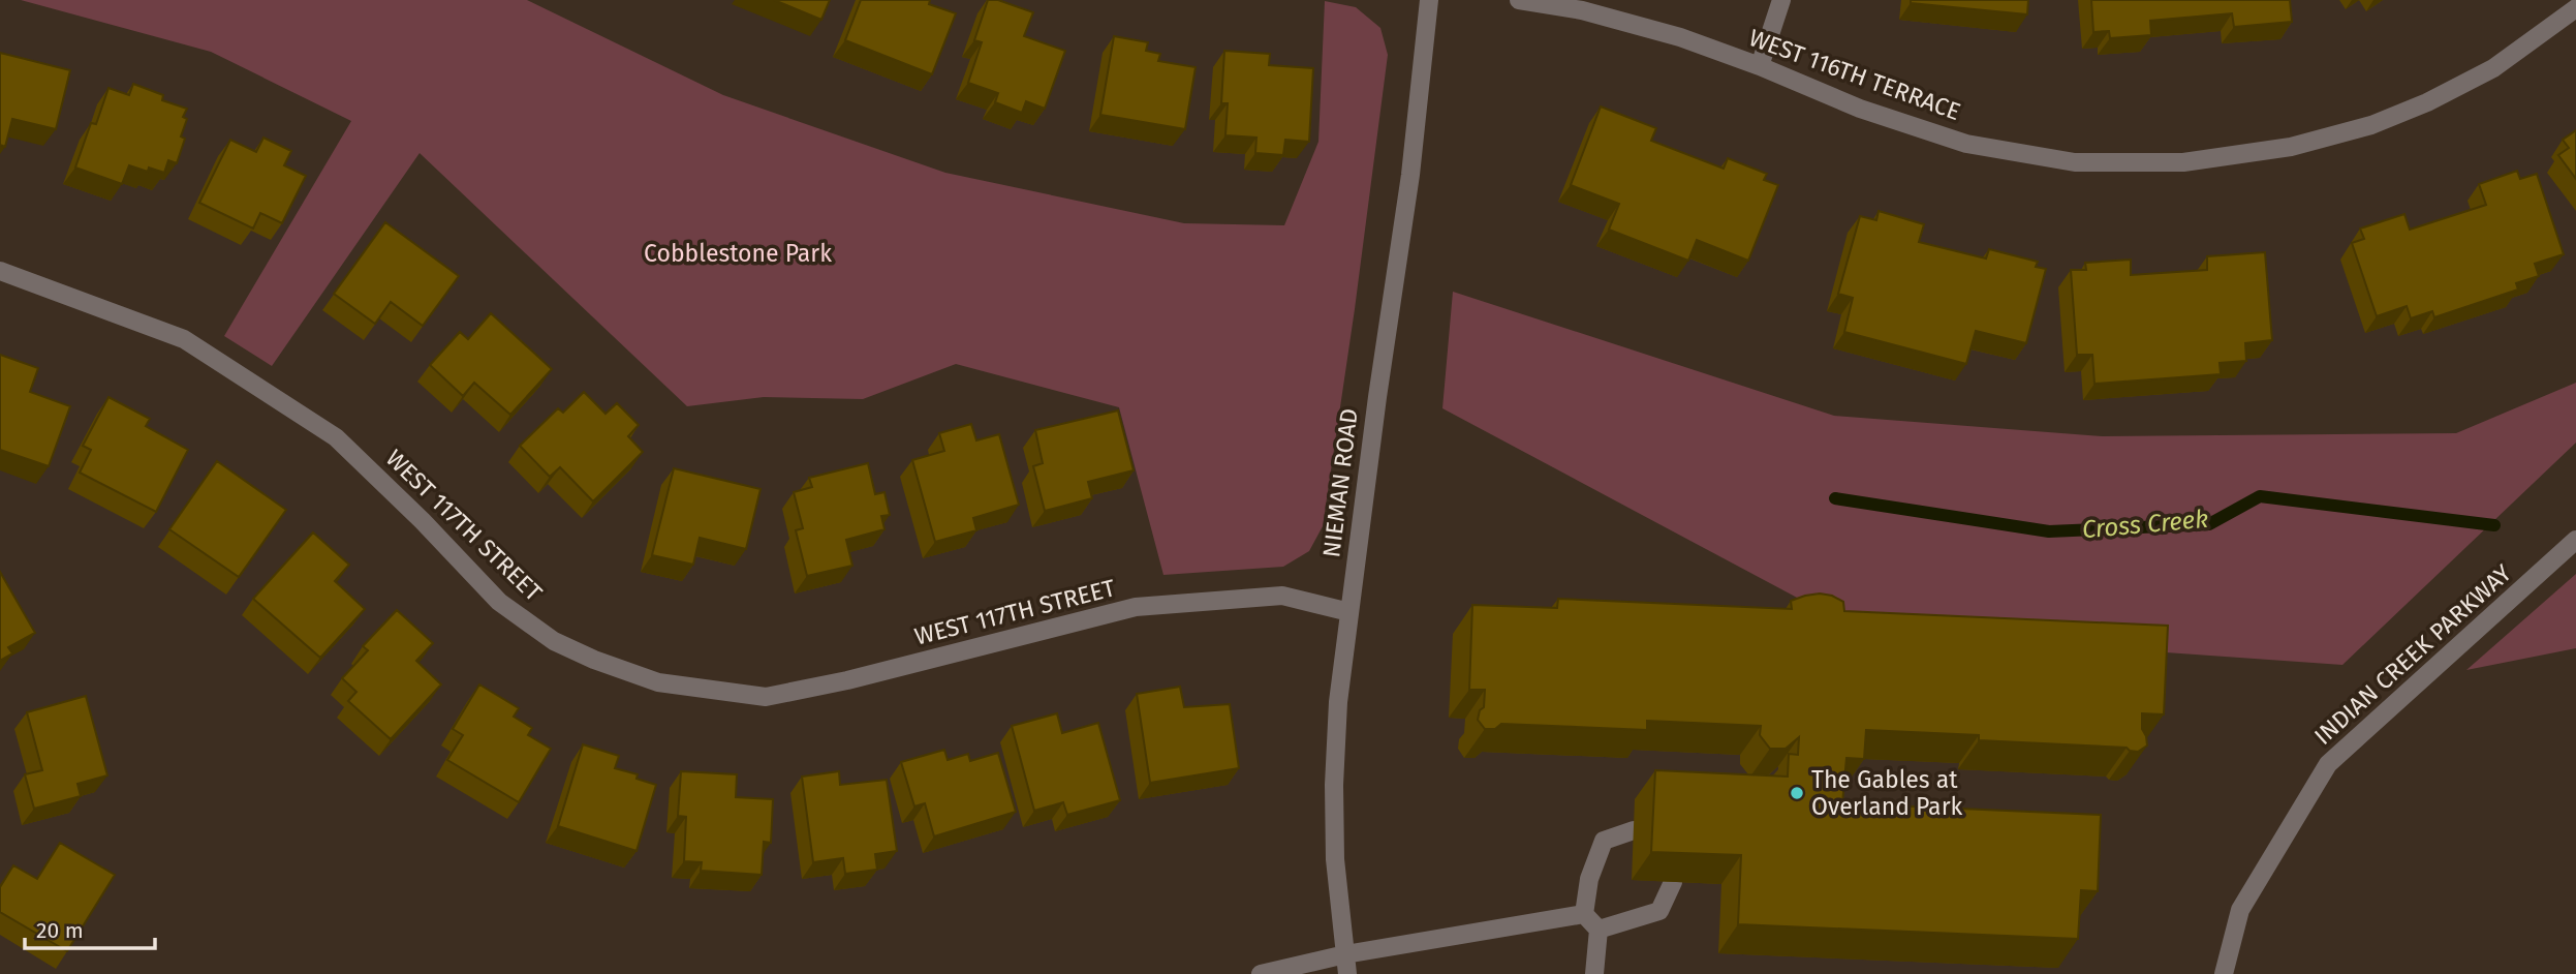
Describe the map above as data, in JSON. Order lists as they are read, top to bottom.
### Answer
{
  "streets": {
    "street": [
      "WEST 116TH TERRACE",
      "NIEMAN ROAD",
      "WEST 117TH STREET",
      "INDIAN CREEK PARKWAY"
    ]
  },
  "crossings": [
    ["NIEMAN ROAD", "WEST 117TH STREET"]
  ],
  "water": ["Cross Creek"],
  "parks": ["Cobblestone Park"],
  "places": ["The Gables at Overland Park"],
  "scale_bar": "20 m"
}
